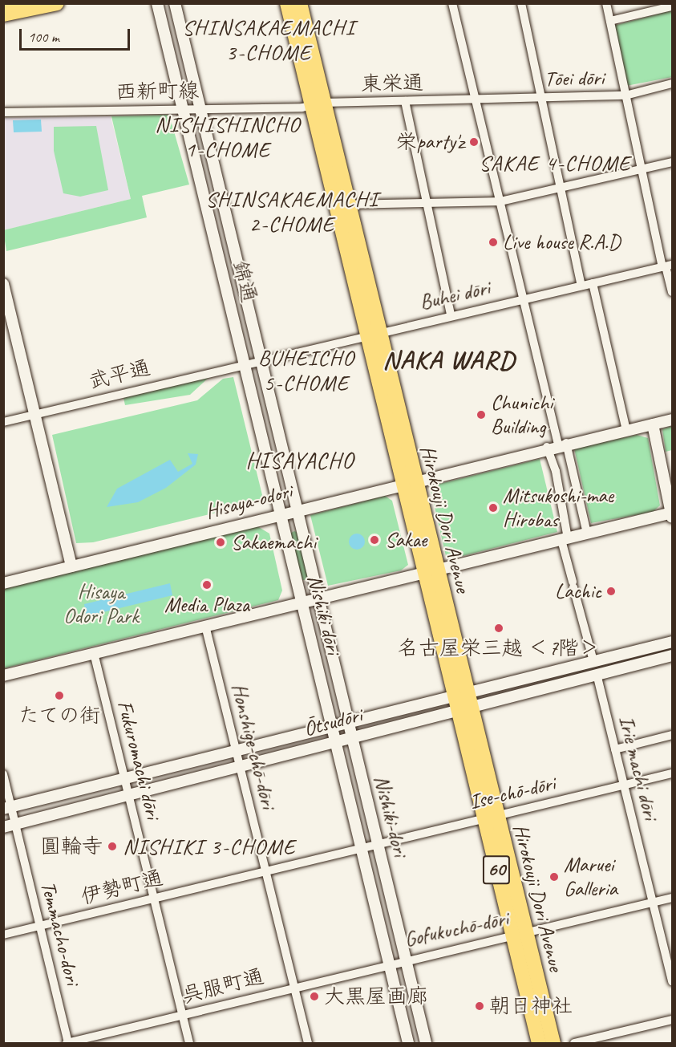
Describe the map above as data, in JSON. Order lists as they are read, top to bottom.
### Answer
{
  "streets": {
    "main road": ["Hirokouji Dori Avenue", "60"],
    "street": [
      "Tōei dōri",
      "東栄通",
      "西新町線",
      "錦通",
      "Buhei dōri",
      "武平通",
      "Hisaya-odori",
      "Nishiki dōri",
      "Ōtsudōri",
      "Honshige-chō-dōri",
      "Fukuromachi dōri",
      "Irie machi dōri",
      "Ise-chō-dōri",
      "Nishiki-dori",
      "伊勢町通",
      "Gofukuchō-dōri",
      "Temmacho-dori",
      "呉服町通"
    ]
  },
  "crossings": [
    ["Tōei dōri", "東栄通"],
    ["東栄通", "西新町線"],
    ["東栄通", "Hirokouji Dori Avenue"],
    ["西新町線", "錦通"],
    ["西新町線", "Hirokouji Dori Avenue"],
    ["錦通", "Buhei dōri"],
    ["錦通", "武平通"],
    ["錦通", "Hisaya-odori"],
    ["錦通", "Nishiki dōri"],
    ["Buhei dōri", "武平通"],
    ["Buhei dōri", "Hirokouji Dori Avenue"],
    ["Hisaya-odori", "Hirokouji Dori Avenue"],
    ["Hisaya-odori", "Nishiki dōri"],
    ["Hirokouji Dori Avenue", "Ōtsudōri"],
    ["Hirokouji Dori Avenue", "Ise-chō-dōri"],
    ["Hirokouji Dori Avenue", "Gofukuchō-dōri"],
    ["Nishiki dōri", "Ōtsudōri"],
    ["Nishiki dōri", "Nishiki-dori"],
    ["Ōtsudōri", "Honshige-chō-dōri"],
    ["Ōtsudōri", "Fukuromachi dōri"],
    ["Ōtsudōri", "Irie machi dōri"],
    ["Ōtsudōri", "Nishiki-dori"],
    ["Ōtsudōri", "Temmacho-dori"],
    ["Honshige-chō-dōri", "伊勢町通"],
    ["Honshige-chō-dōri", "呉服町通"],
    ["Fukuromachi dōri", "伊勢町通"],
    ["Fukuromachi dōri", "呉服町通"],
    ["Irie machi dōri", "Ise-chō-dōri"],
    ["Irie machi dōri", "Gofukuchō-dōri"],
    ["Ise-chō-dōri", "Nishiki-dori"],
    ["Ise-chō-dōri", "伊勢町通"],
    ["Nishiki-dori", "伊勢町通"],
    ["Nishiki-dori", "Gofukuchō-dōri"],
    ["Nishiki-dori", "呉服町通"],
    ["伊勢町通", "Temmacho-dori"],
    ["Gofukuchō-dōri", "呉服町通"],
    ["Temmacho-dori", "呉服町通"]
  ],
  "districts": [
    "SHINSAKAEMACHI 3-CHOME",
    "NISHISHINCHO 1-CHOME",
    "SAKAE 4-CHOME",
    "SHINSAKAEMACHI 2-CHOME",
    "BUHEICHO 5-CHOME",
    "NAKA WARD",
    "HISAYACHO",
    "NISHIKI 3-CHOME"
  ],
  "parks": ["Hisaya Odori Park"],
  "places": [
    "栄party'z",
    "Live house R.A.D",
    "Chunichi Building",
    "Mitsukoshi-mae Hirobas",
    "Sakae",
    "Sakaemachi",
    "Media Plaza",
    "Lachic",
    "名古屋栄三越 ＜7階＞",
    "たての街",
    "圓輪寺",
    "Maruei Galleria",
    "大黒屋画廊",
    "朝日神社"
  ],
  "scale_bar": "100 m"
}
